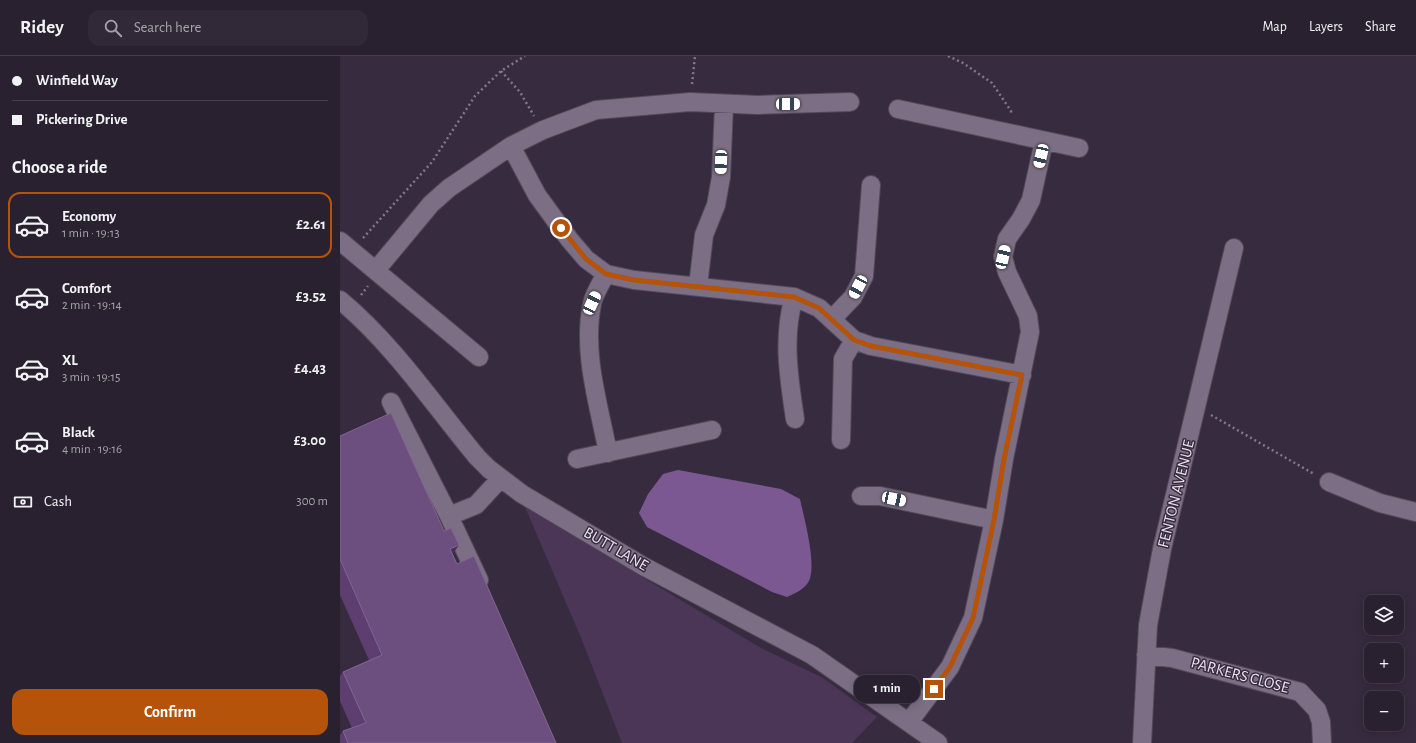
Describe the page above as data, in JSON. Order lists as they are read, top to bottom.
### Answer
{
  "streets": {
    "street": ["FENTON AVENUE", "BUTT LANE", "PARKERS CLOSE"]
  },
  "crossings": [
    ["FENTON AVENUE", "PARKERS CLOSE"]
  ],
  "page": {
    "header": "Ridey",
    "search": "Search here",
    "nav": ["Map", "Layers", "Share"],
    "banner": ["Winfield Way", "Pickering Drive"],
    "heading": "Choose a ride",
    "list": [
      {
        "name": "Economy",
        "note": "1 min · 19:13",
        "value": "£2.61"
      },
      {
        "name": "Comfort",
        "note": "2 min · 19:14",
        "value": "£3.52"
      },
      {
        "name": "XL",
        "note": "3 min · 19:15",
        "value": "£4.43"
      },
      {
        "name": "Black",
        "note": "4 min · 19:16",
        "value": "£3.00"
      }
    ],
    "pay": ["Cash", "300 m"],
    "map_buttons": ["+", "−"],
    "bubble": "1 min",
    "buttons": "Confirm"
  }
}
